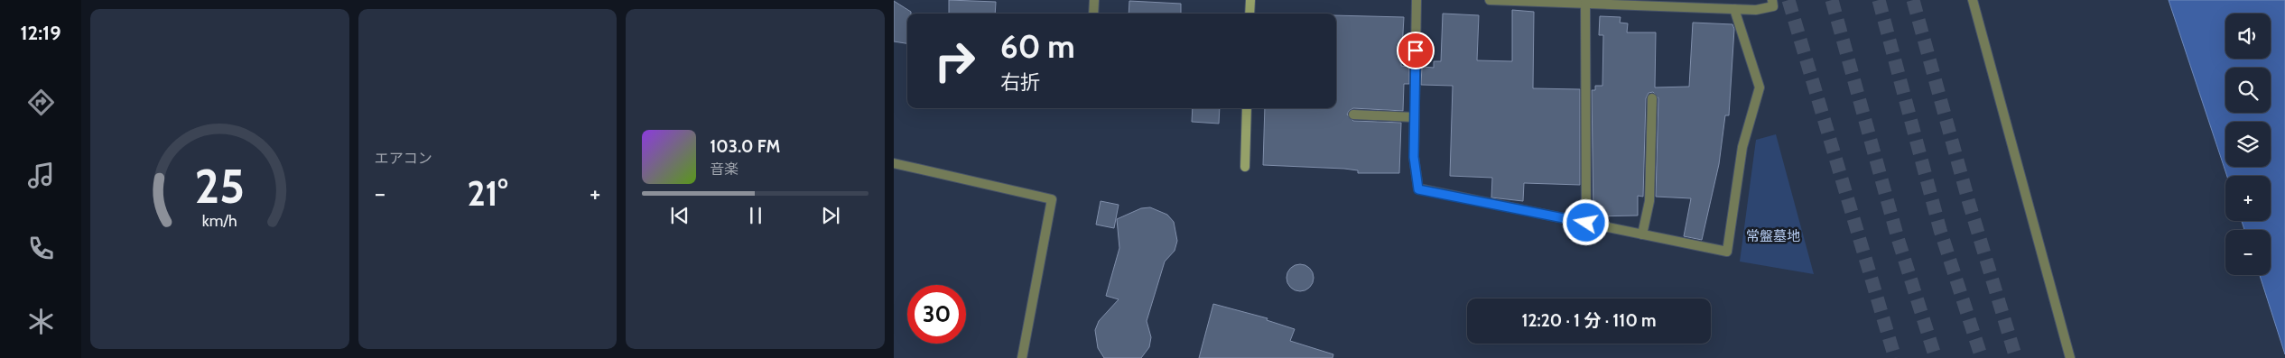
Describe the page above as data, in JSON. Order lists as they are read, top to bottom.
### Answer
{
  "parks": ["常盤墓地"],
  "page": {
    "tabs": "12:19",
    "tile": "エアコン",
    "map_buttons": ["+", "−"],
    "turn": ["60 m", "右折"],
    "song": ["103.0 FM", "音楽"],
    "heat": ["−", "21°", "+"],
    "limit": "30",
    "trip": "12:20 · 1 分 · 110 m",
    "gauge": ["25", "km/h"]
  }
}
